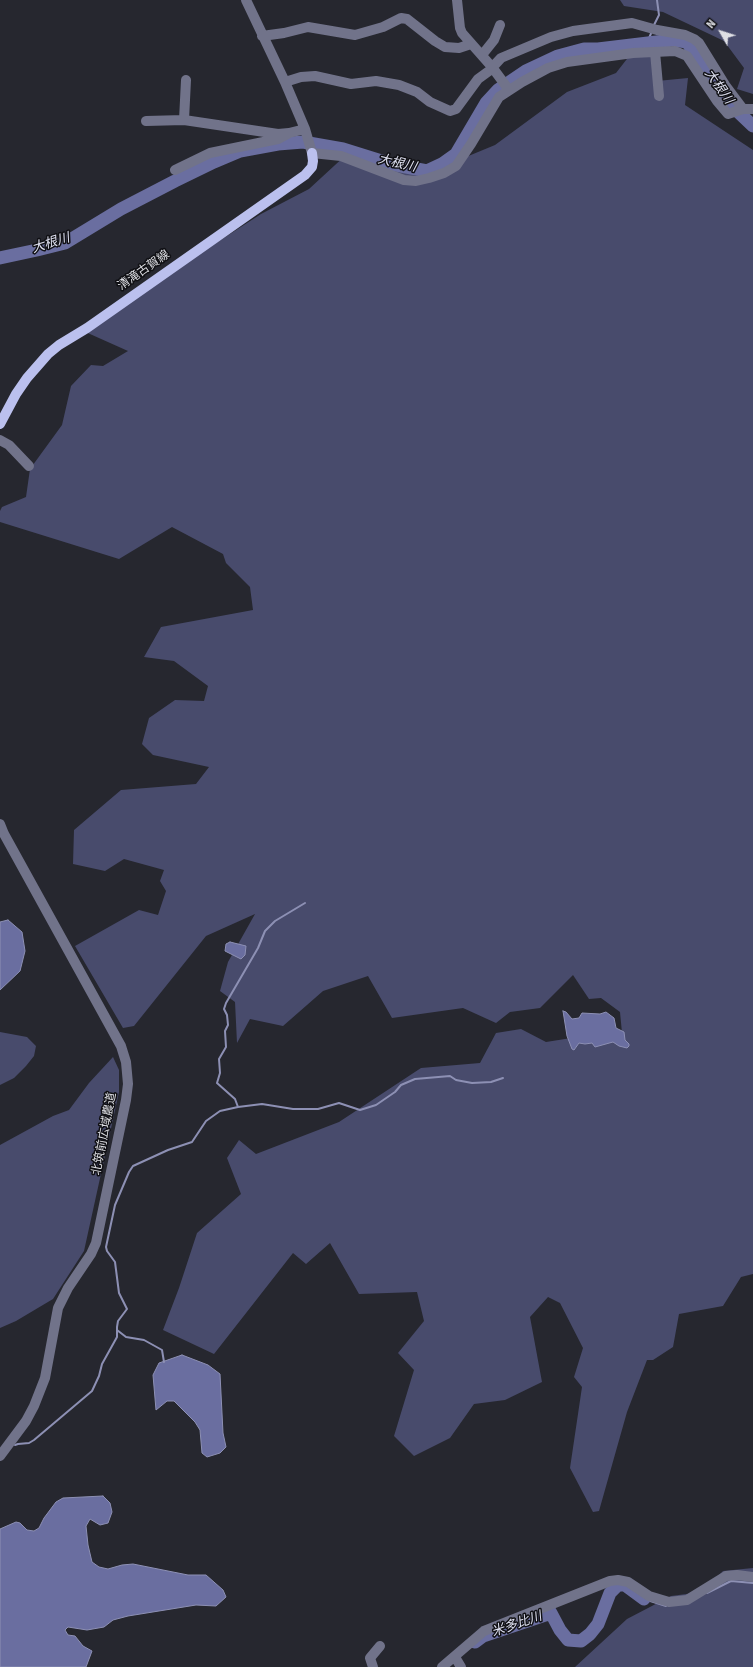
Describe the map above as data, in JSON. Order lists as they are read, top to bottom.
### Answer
{
  "streets": {
    "main road": ["清滝古賀線"],
    "street": ["北筑前広域農道"]
  },
  "water": ["大根川", "米多比川"],
  "north": "top left"
}
